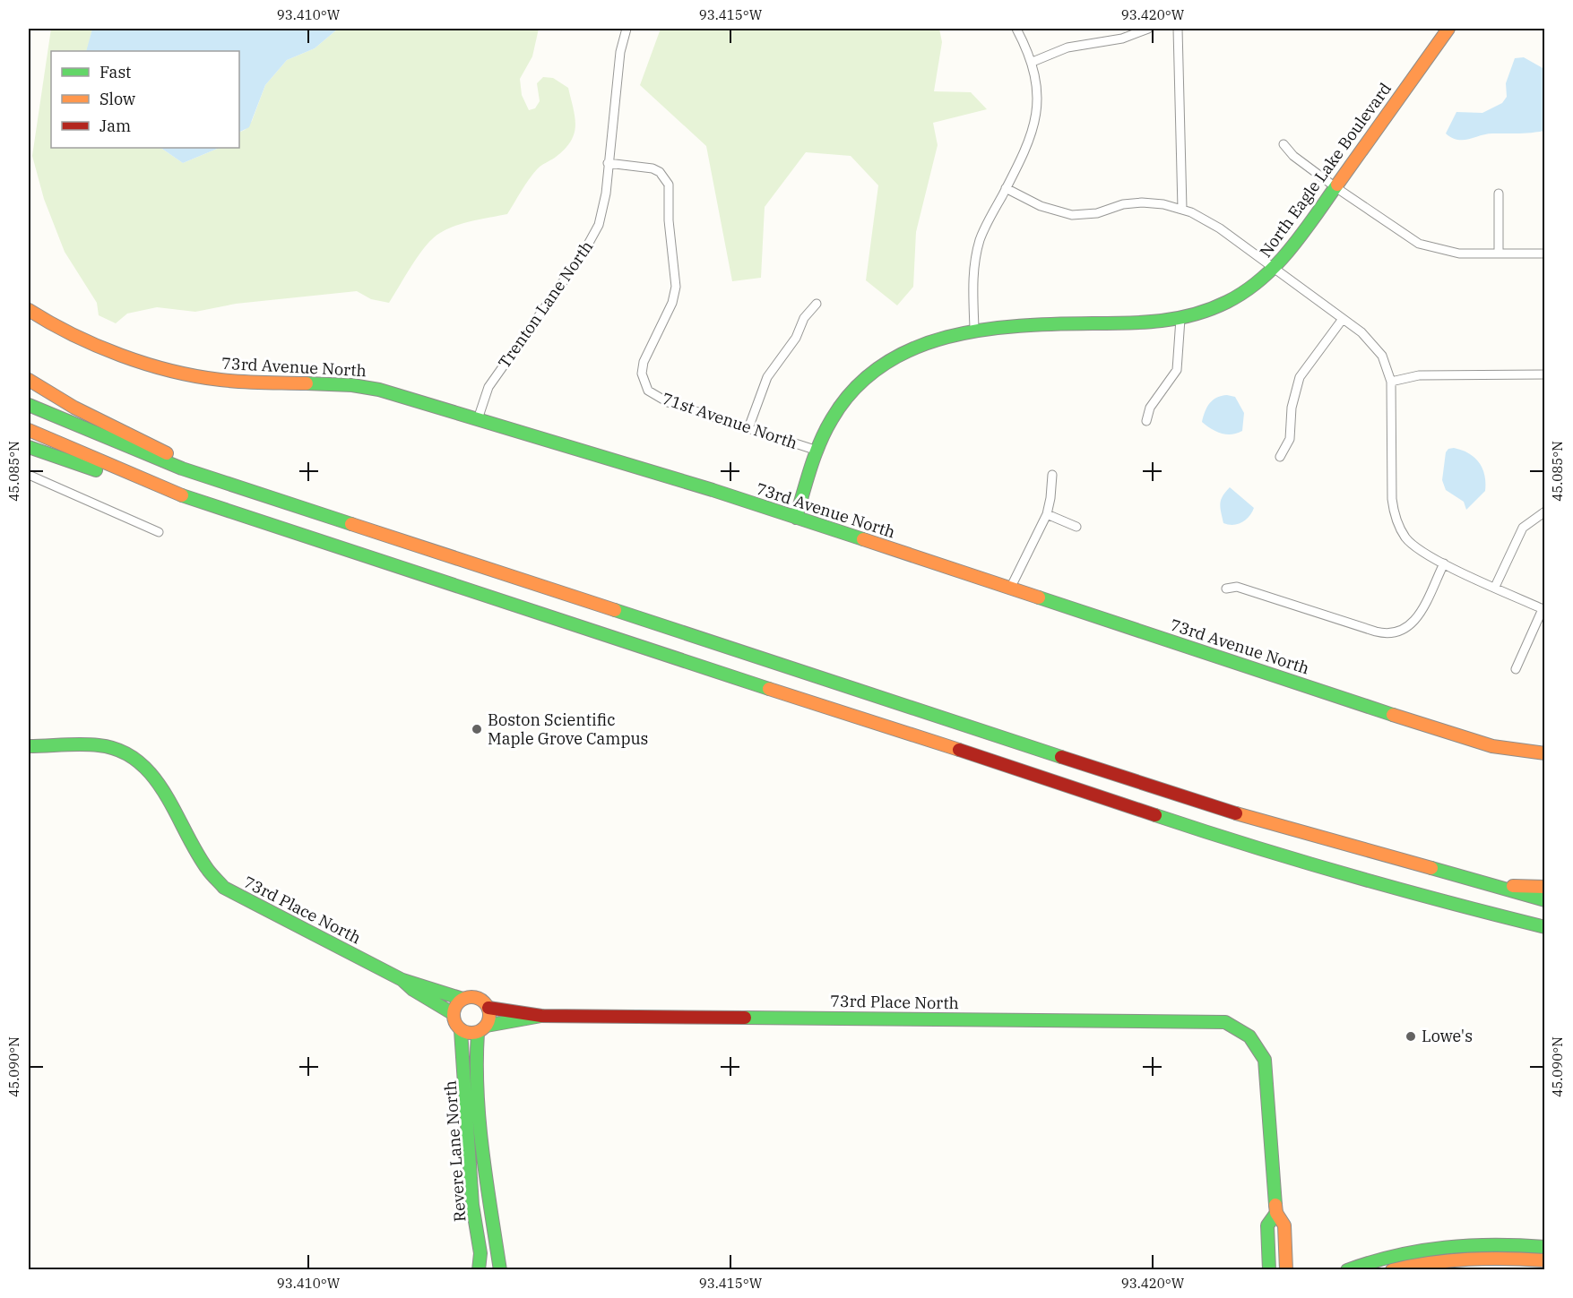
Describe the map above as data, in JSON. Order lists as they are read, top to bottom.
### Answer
{
  "streets": {
    "main road": [
      "North Eagle Lake Boulevard",
      "73rd Avenue North",
      "73rd Place North",
      "Revere Lane North"
    ],
    "street": ["Trenton Lane North", "71st Avenue North"]
  },
  "crossings": [
    ["North Eagle Lake Boulevard", "73rd Avenue North"],
    ["North Eagle Lake Boulevard", "71st Avenue North"],
    ["Trenton Lane North", "73rd Avenue North"],
    ["Trenton Lane North", "71st Avenue North"],
    ["73rd Place North", "Revere Lane North"]
  ],
  "places": ["Boston Scientific Maple Grove Campus", "Lowe's"],
  "legend": ["Fast", "Slow", "Jam"],
  "coordinates": [
    "93.410°W",
    "93.415°W",
    "93.420°W",
    "45.085°N",
    "45.090°N"
  ]
}
